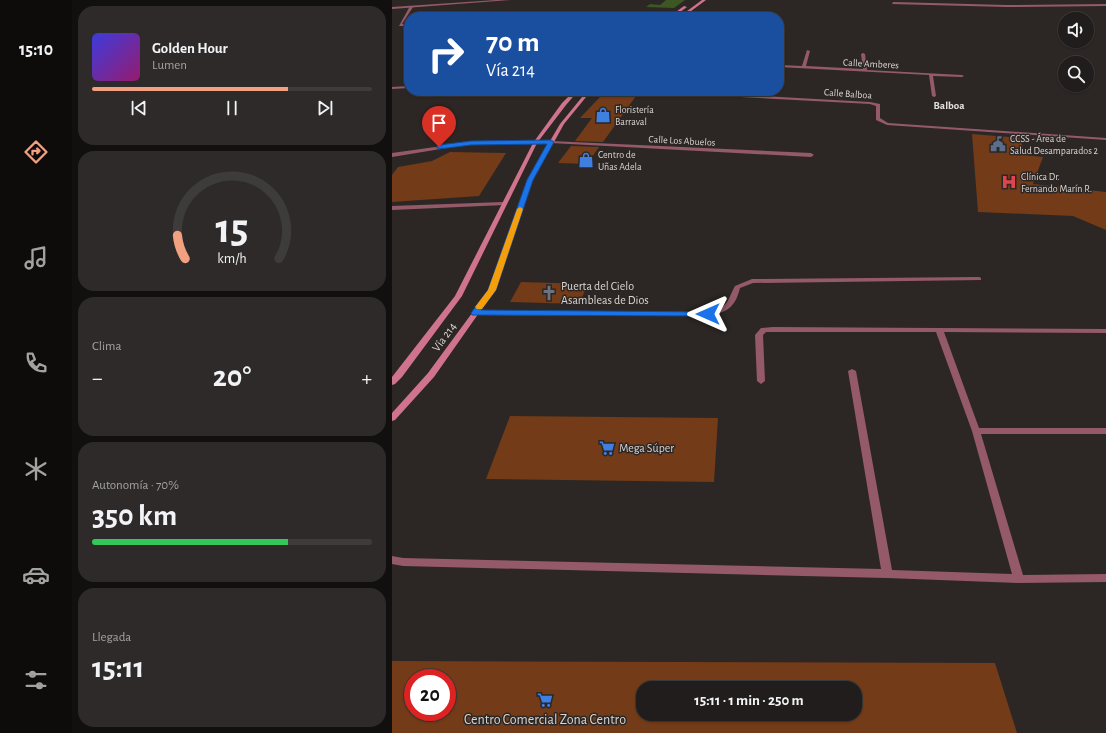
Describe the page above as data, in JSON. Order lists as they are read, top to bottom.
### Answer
{
  "streets": {
    "main road": ["Vía 214"],
    "street": ["Calle Amberes", "Calle Balboa", "Calle Los Abuelos"]
  },
  "crossings": [
    ["Calle Los Abuelos", "Vía 214"]
  ],
  "districts": ["Balboa"],
  "places": {
    "shop": ["Floristería Barraval", "Centro de Uñas Adela"],
    "public building": ["CCSS - Área de Salud Desamparados 2"],
    "hospital": ["Clínica Dr. Fernando Marín R."],
    "church": ["Puerta del Cielo Asambleas de Dios"],
    "supermarket": ["Mega Súper", "Centro Comercial Zona Centro"]
  },
  "page": {
    "tabs": "15:10",
    "turn": ["70 m", "Vía 214"],
    "song": ["Golden Hour", "Lumen"],
    "tile": [
      "Clima",
      ["Autonomía · 70%", "350 km"],
      ["Llegada", "15:11"]
    ],
    "heat": ["−", "20°", "+"],
    "limit": "20",
    "trip": "15:11 · 1 min · 250 m",
    "gauge": ["15", "km/h"]
  }
}
